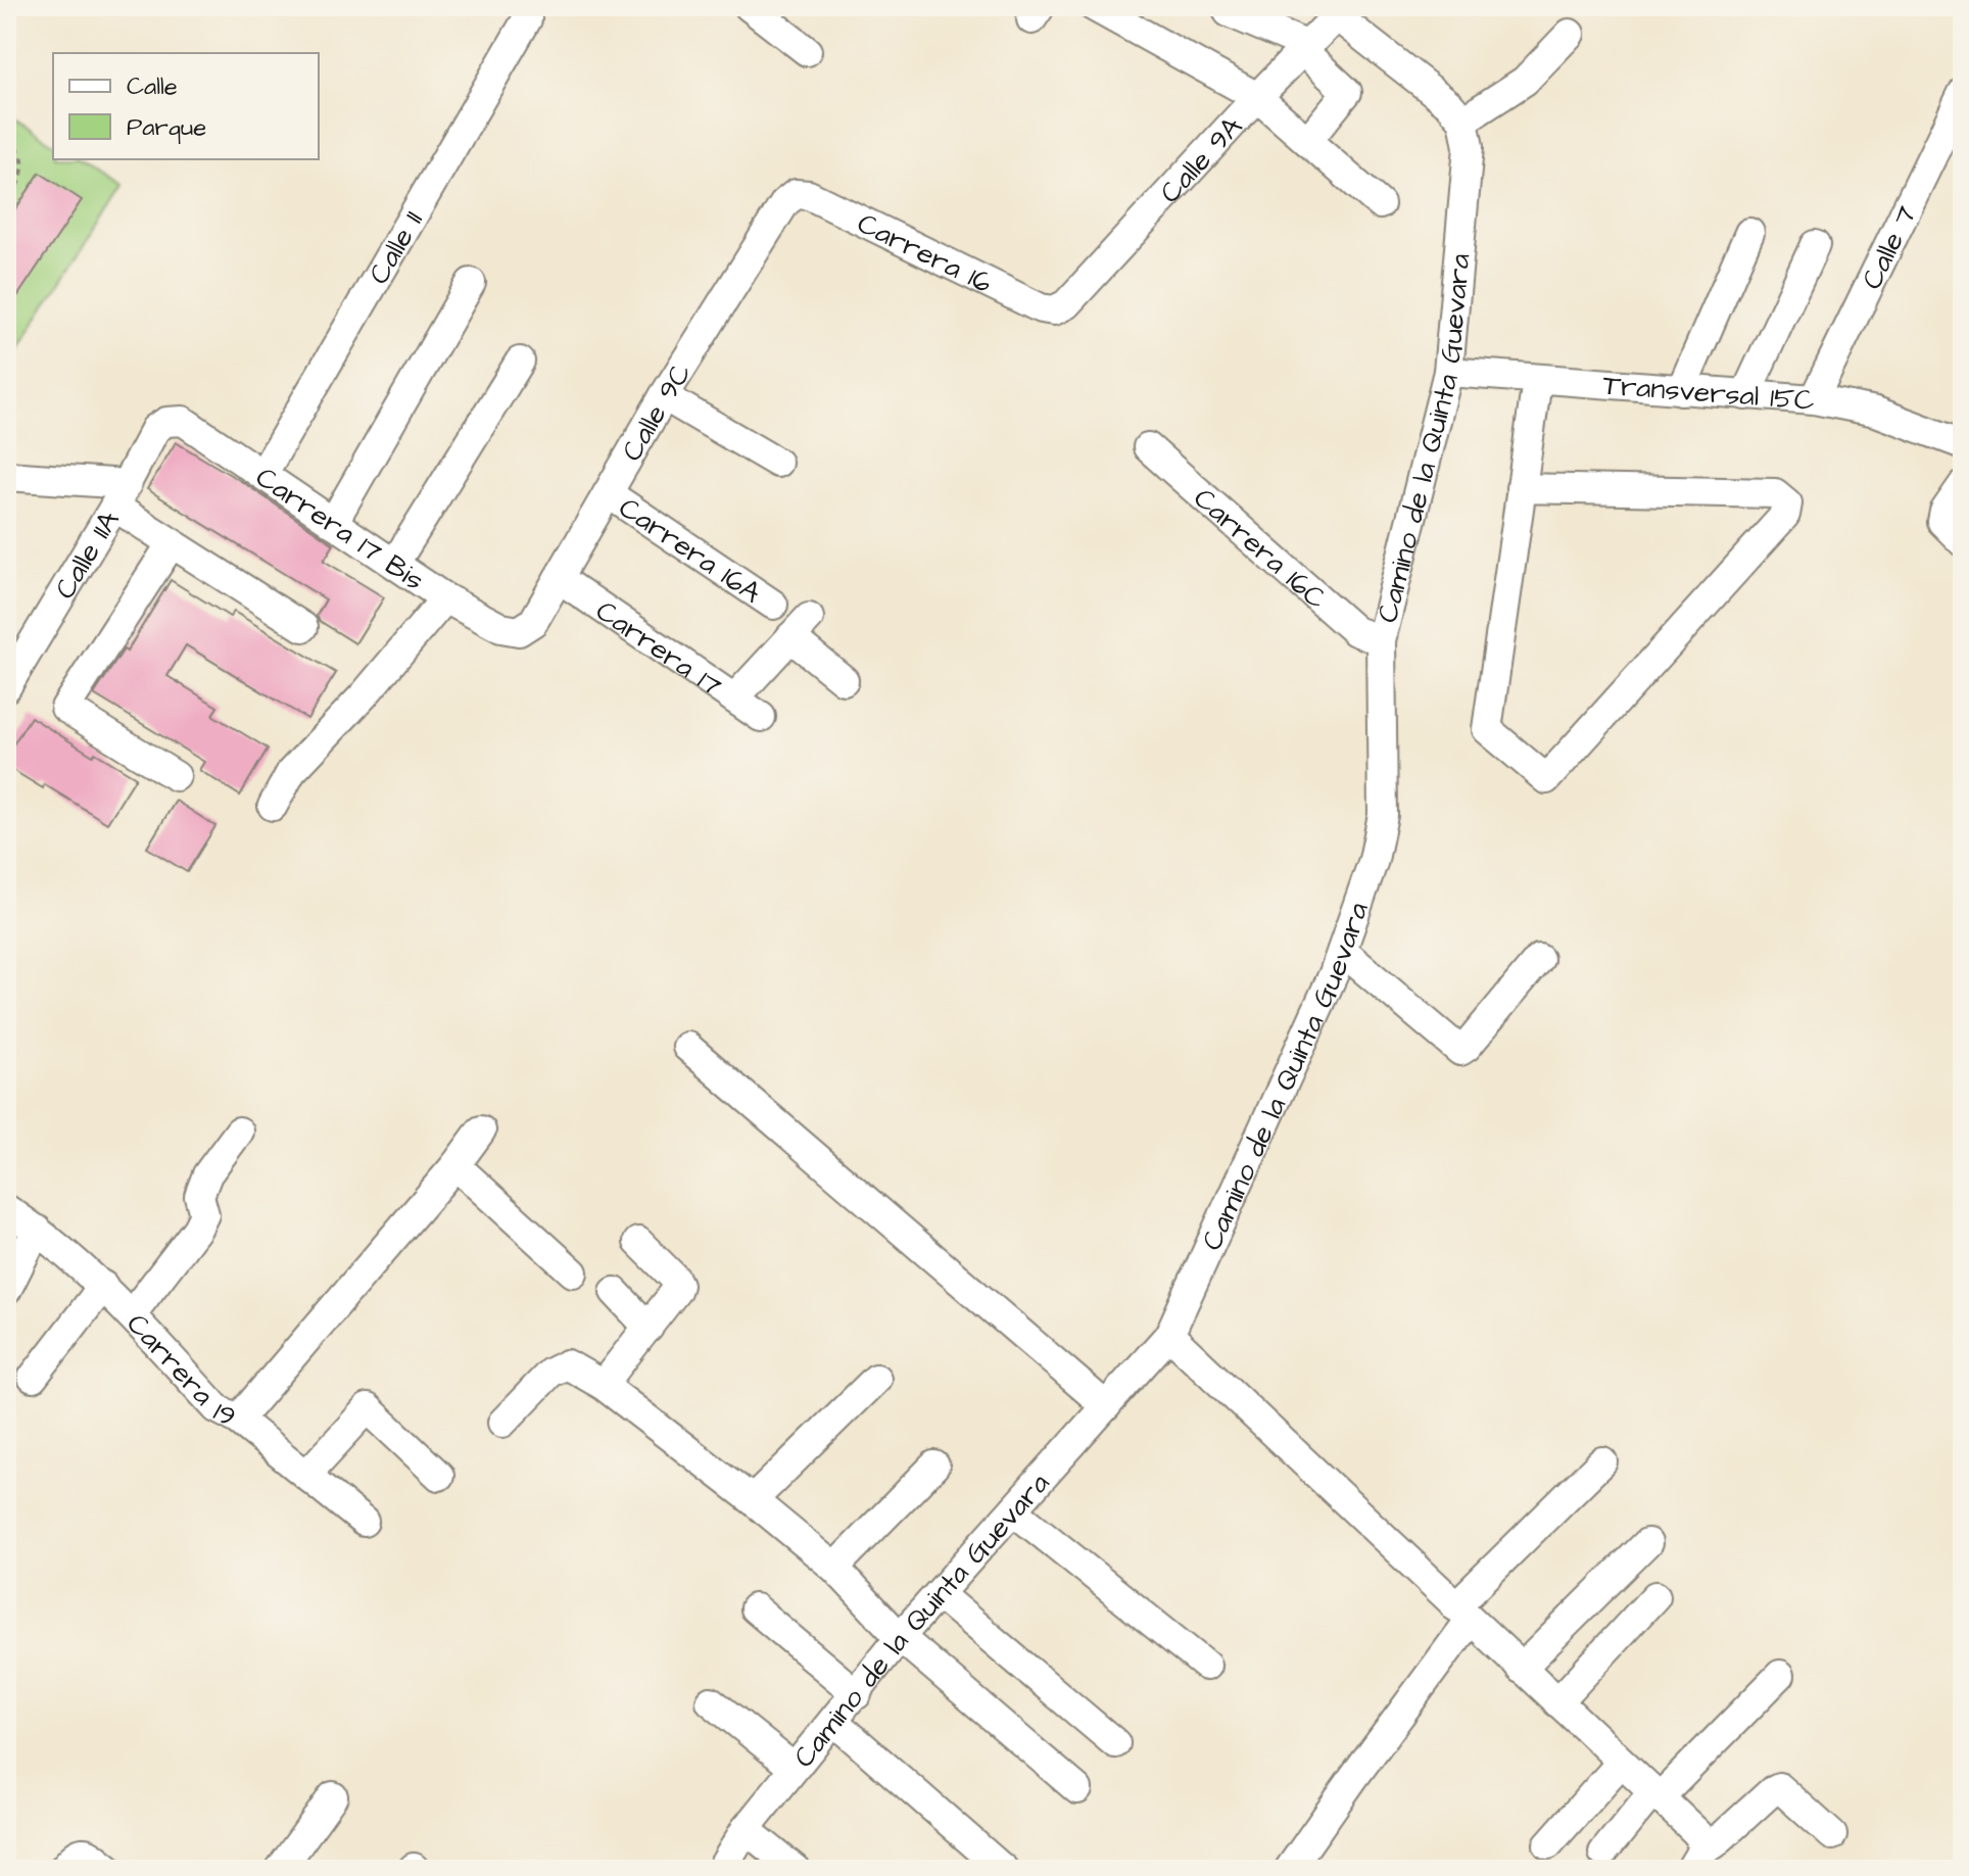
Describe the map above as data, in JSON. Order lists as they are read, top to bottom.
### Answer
{
  "streets": {
    "street": [
      "Calle 9A",
      "Calle 7",
      "Calle 11",
      "Carrera 16",
      "Transversal 15C",
      "Calle 9C",
      "Camino de la Quinta Guevara",
      "Carrera 17 Bis",
      "Carrera 16C",
      "Carrera 16A",
      "Calle 11A",
      "Carrera 17",
      "Carrera 19"
    ]
  },
  "crossings": [
    ["Calle 9A", "Carrera 16"],
    ["Calle 7", "Transversal 15C"],
    ["Calle 11", "Carrera 17 Bis"],
    ["Carrera 16", "Calle 9C"],
    ["Transversal 15C", "Camino de la Quinta Guevara"],
    ["Calle 9C", "Carrera 17 Bis"],
    ["Calle 9C", "Carrera 16A"],
    ["Calle 9C", "Carrera 17"],
    ["Camino de la Quinta Guevara", "Carrera 16C"],
    ["Carrera 17 Bis", "Calle 11A"]
  ],
  "legend": ["Calle", "Parque"]
}
